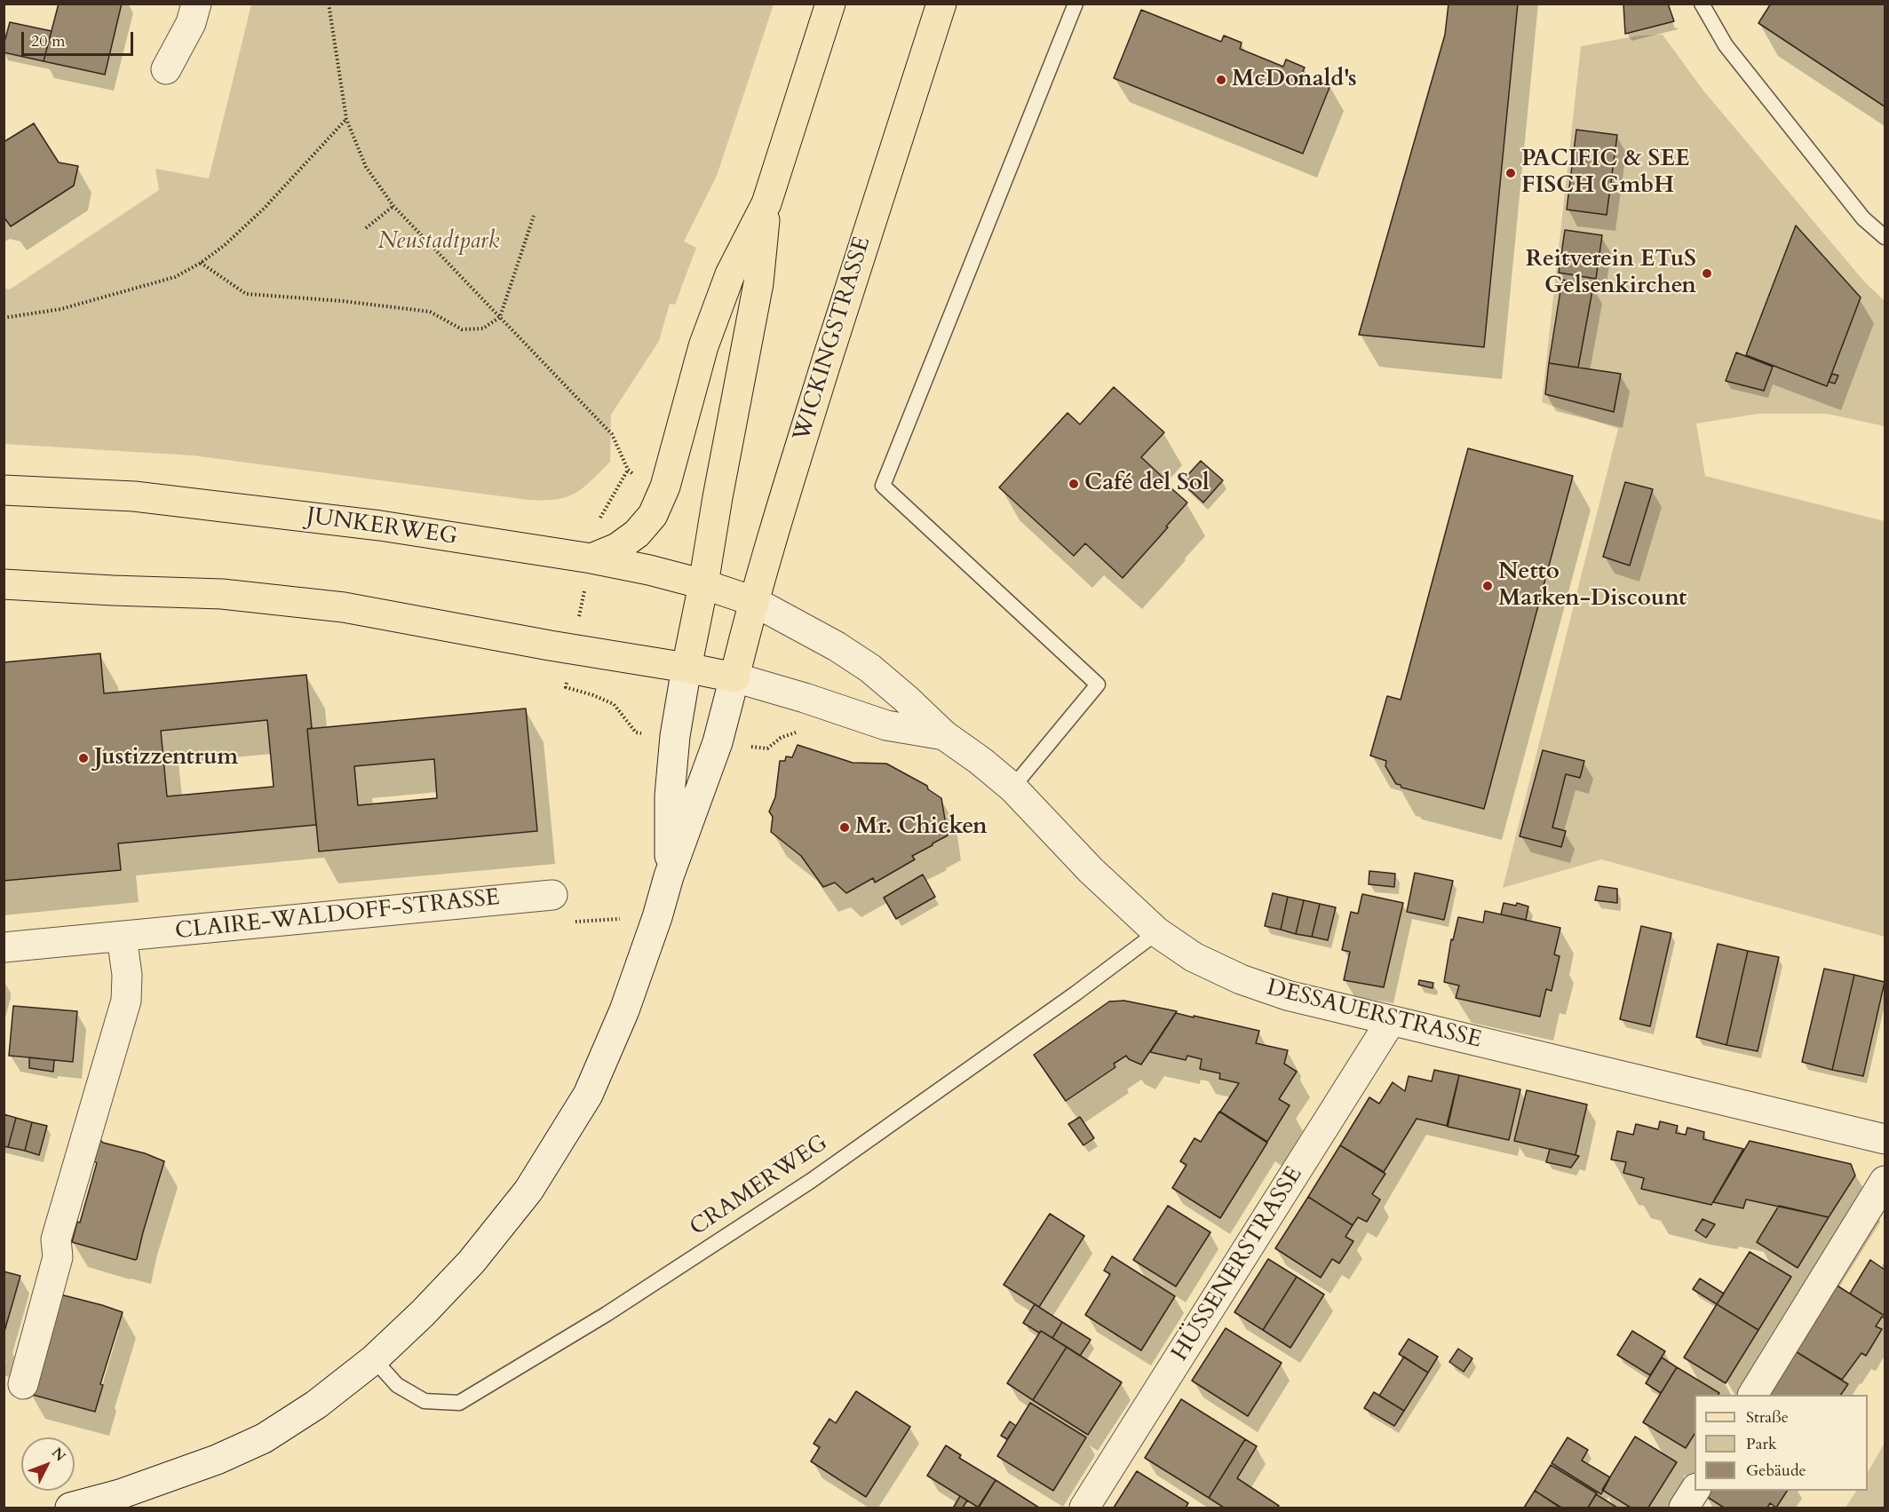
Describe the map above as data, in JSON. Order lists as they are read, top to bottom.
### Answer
{
  "streets": {
    "main road": ["WICKINGSTRASSE", "JUNKERWEG"],
    "street": ["CLAIRE-WALDOFF-STRASSE", "DESSAUERSTRASSE", "HÜSSENERSTRASSE"],
    "lane": ["CRAMERWEG"]
  },
  "crossings": [
    ["WICKINGSTRASSE", "JUNKERWEG"],
    ["WICKINGSTRASSE", "DESSAUERSTRASSE"],
    ["JUNKERWEG", "DESSAUERSTRASSE"],
    ["DESSAUERSTRASSE", "CRAMERWEG"],
    ["DESSAUERSTRASSE", "HÜSSENERSTRASSE"]
  ],
  "parks": ["Neustadtpark"],
  "places": [
    "McDonald's",
    "PACIFIC & SEE FISCH GmbH",
    "Reitverein ETuS Gelsenkirchen",
    "Café del Sol",
    "Netto Marken-Discount",
    "Justizzentrum",
    "Mr. Chicken"
  ],
  "legend": ["Straße", "Park", "Gebäude"],
  "scale_bar": "20 m",
  "north": "top right"
}
